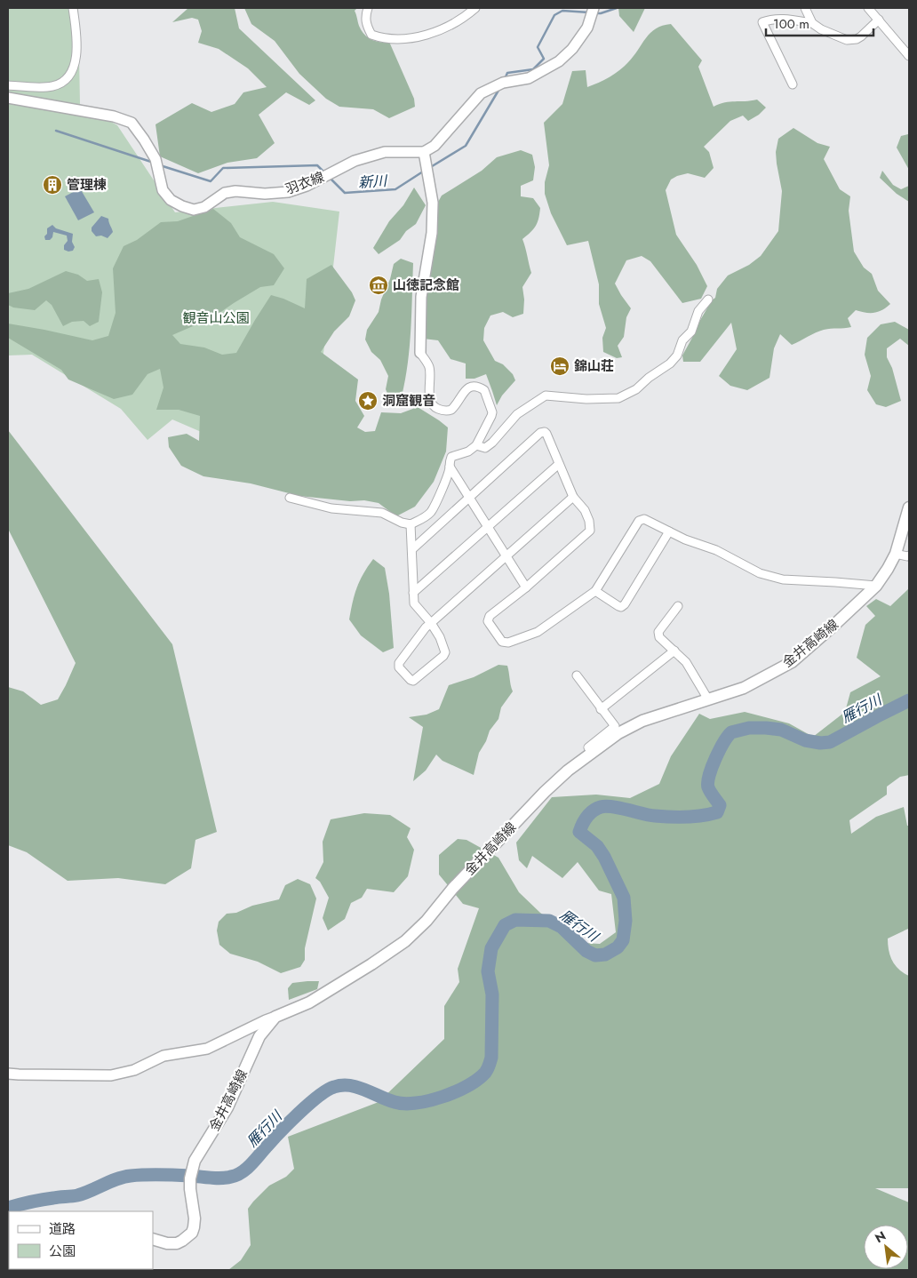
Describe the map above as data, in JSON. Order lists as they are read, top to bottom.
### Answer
{
  "streets": {
    "main road": ["金井高崎線"],
    "street": ["羽衣線"]
  },
  "water": ["新川", "雁行川"],
  "parks": ["観音山公園"],
  "places": {
    "building": ["管理棟"],
    "museum": ["山徳記念館"],
    "hotel": ["錦山荘"],
    "place": ["洞窟観音"]
  },
  "legend": ["道路", "公園"],
  "scale_bar": "100 m",
  "north": "top left"
}
